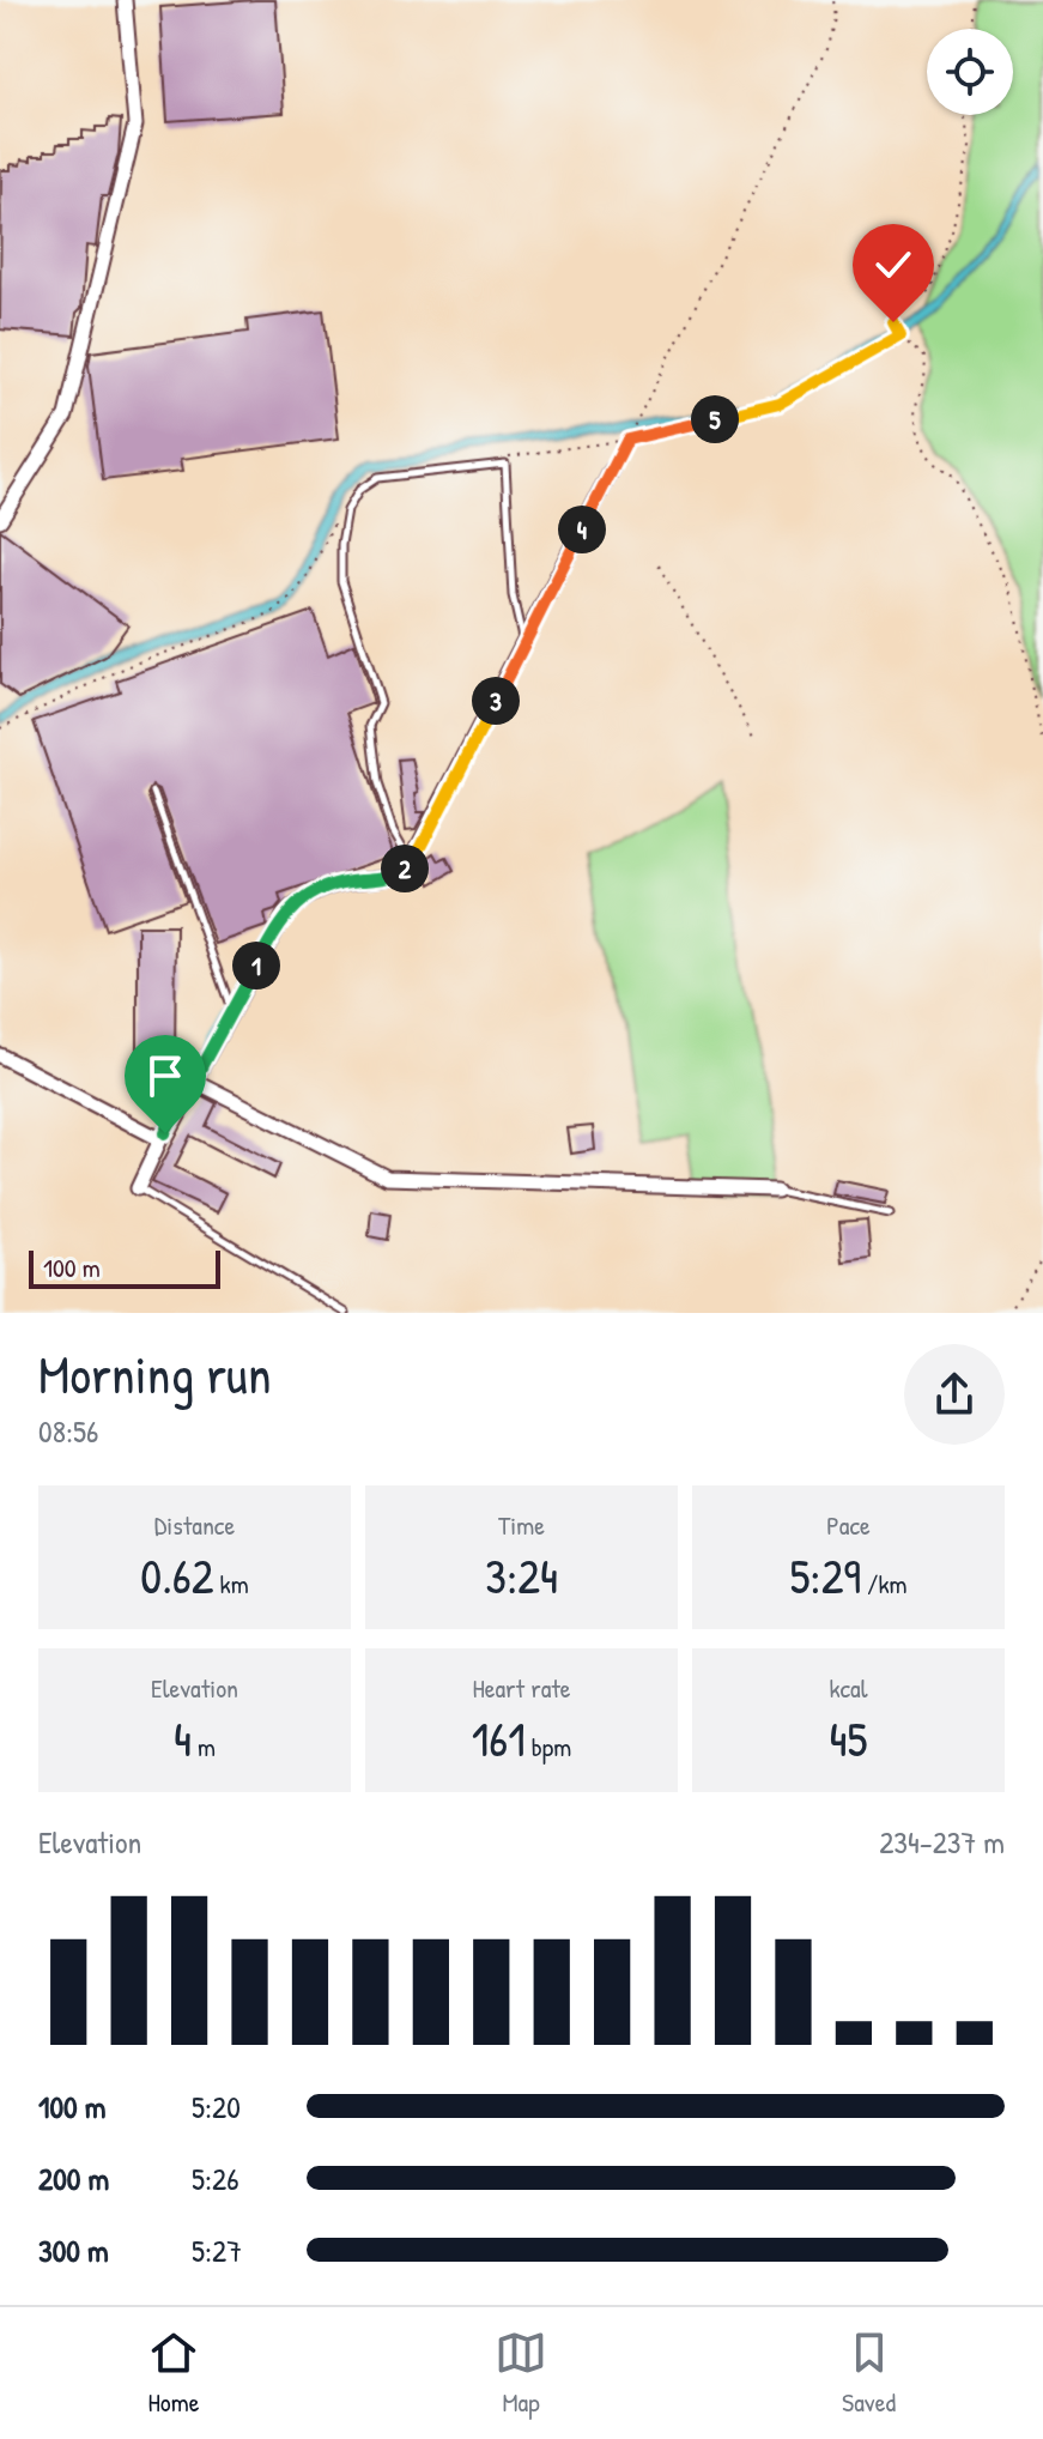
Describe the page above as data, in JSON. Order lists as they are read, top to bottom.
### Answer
{
  "scale_bar": "100 m",
  "page": {
    "pins": [
      "5",
      "4",
      "3",
      "2",
      "1"
    ],
    "scale": "100 m",
    "heading": ["Morning run", "08:56"],
    "stats": [
      ["Distance", "0.62 km"],
      ["Time", "3:24"],
      ["Pace", "5:29 /km"],
      ["Elevation", "4 m"],
      ["Heart rate", "161 bpm"],
      ["kcal", "45"]
    ],
    "chart": ["Elevation", "234–237 m"],
    "list": [
      {
        "name": "100 m",
        "note": "5:20"
      },
      {
        "name": "200 m",
        "note": "5:26"
      },
      {
        "name": "300 m",
        "note": "5:27"
      }
    ],
    "tabs": ["Home", "Map", "Saved"]
  }
}
